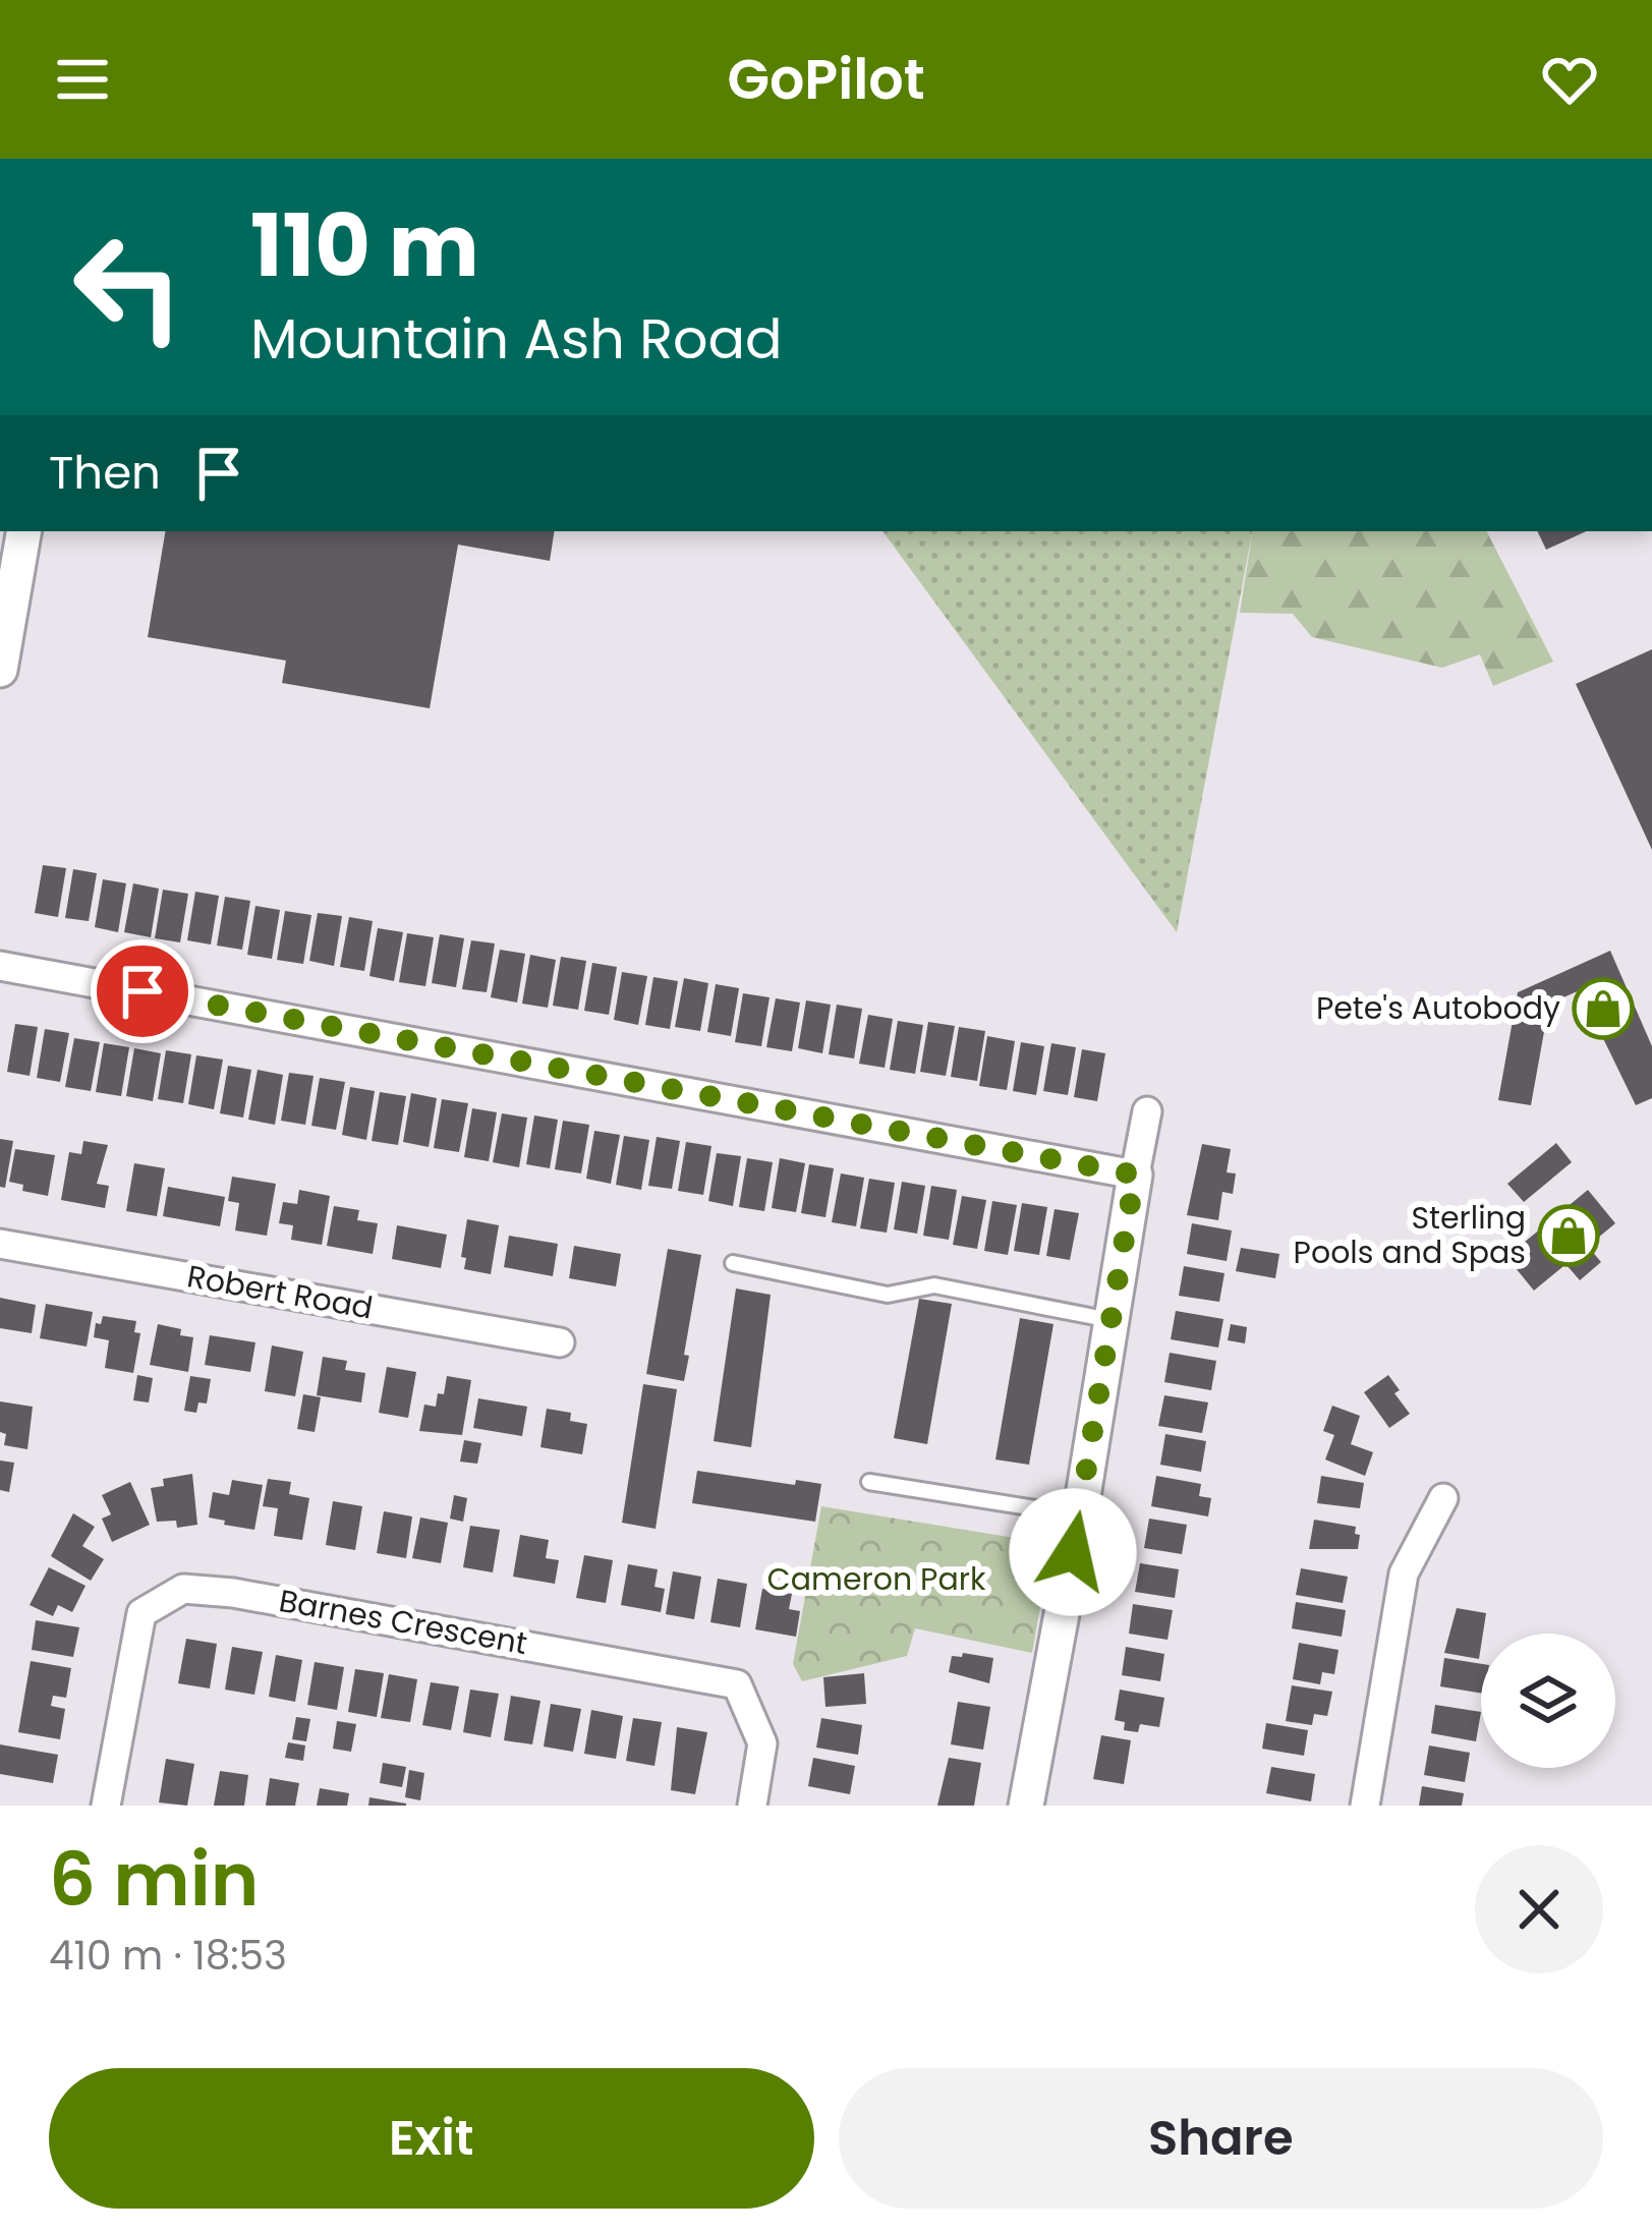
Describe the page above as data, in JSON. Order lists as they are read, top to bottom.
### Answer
{
  "streets": {
    "street": ["Robert Road", "Barnes Crescent"]
  },
  "parks": ["Cameron Park"],
  "places": {
    "shop": ["Pete's Autobody", "Sterling Pools and Spas"]
  },
  "page": {
    "header": "GoPilot",
    "turn": ["110 m", "Mountain Ash Road"],
    "then": "Then",
    "heading": ["6 min", "410 m · 18:53"],
    "buttons": ["Exit", "Share"]
  }
}
